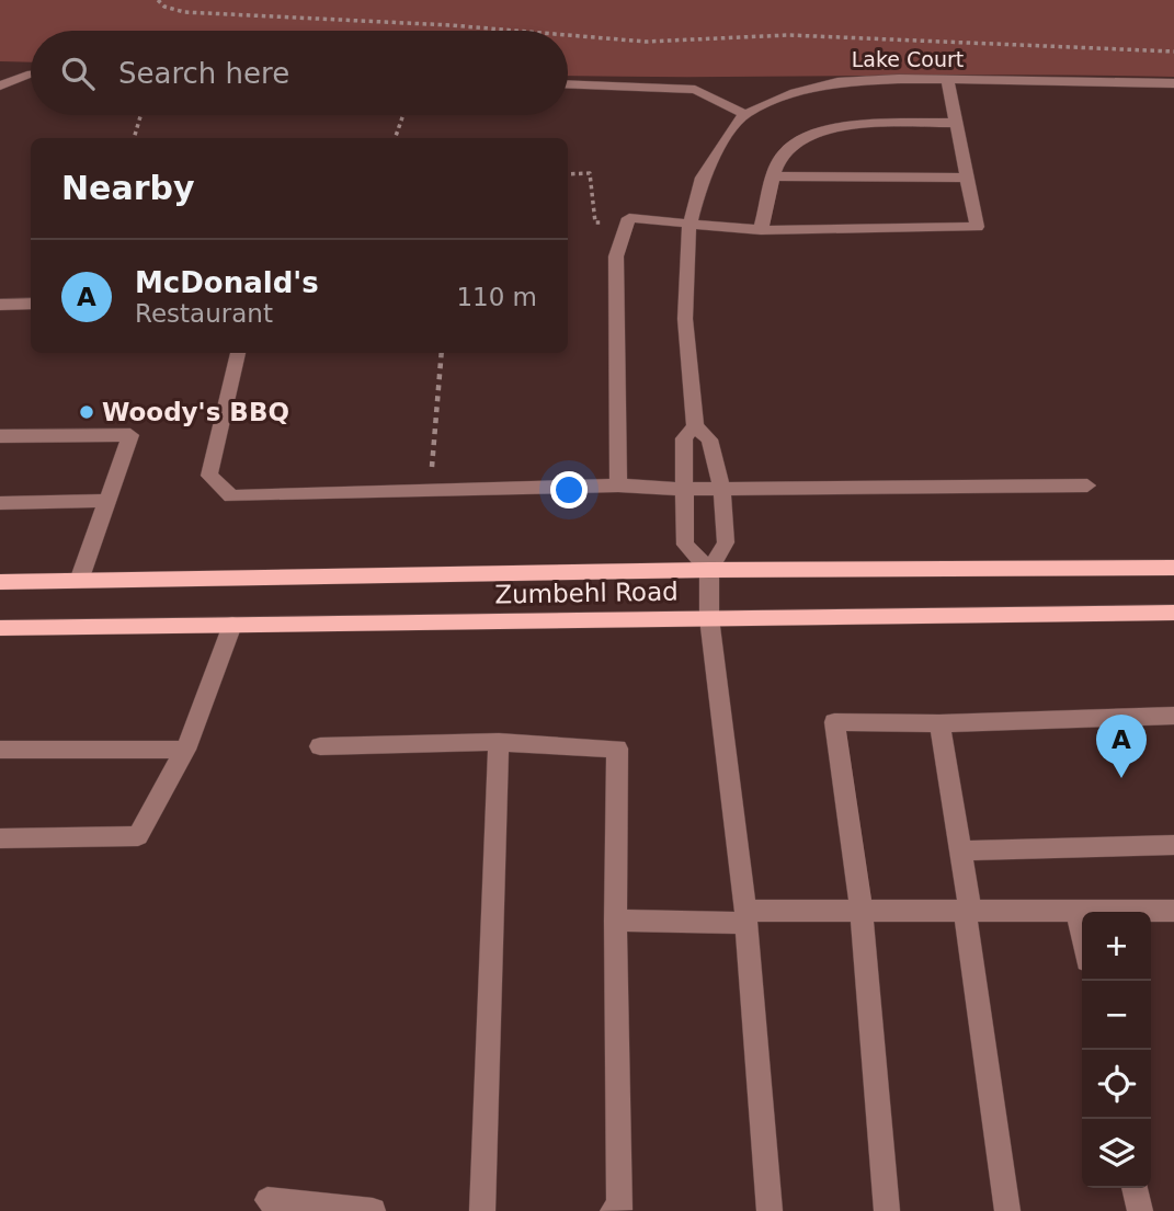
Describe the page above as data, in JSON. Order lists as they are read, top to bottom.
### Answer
{
  "streets": {
    "main road": ["Zumbehl Road"],
    "street": ["Lake Court"]
  },
  "crossings": [
    ["Lake Court", "Zumbehl Road"]
  ],
  "places": ["Woody's BBQ"],
  "page": {
    "search": "Search here",
    "heading": "Nearby",
    "list": [
      {
        "mark": "A",
        "name": "McDonald's",
        "note": "Restaurant",
        "value": "110 m"
      }
    ],
    "pins": "A",
    "map_buttons": ["+", "−"]
  }
}
